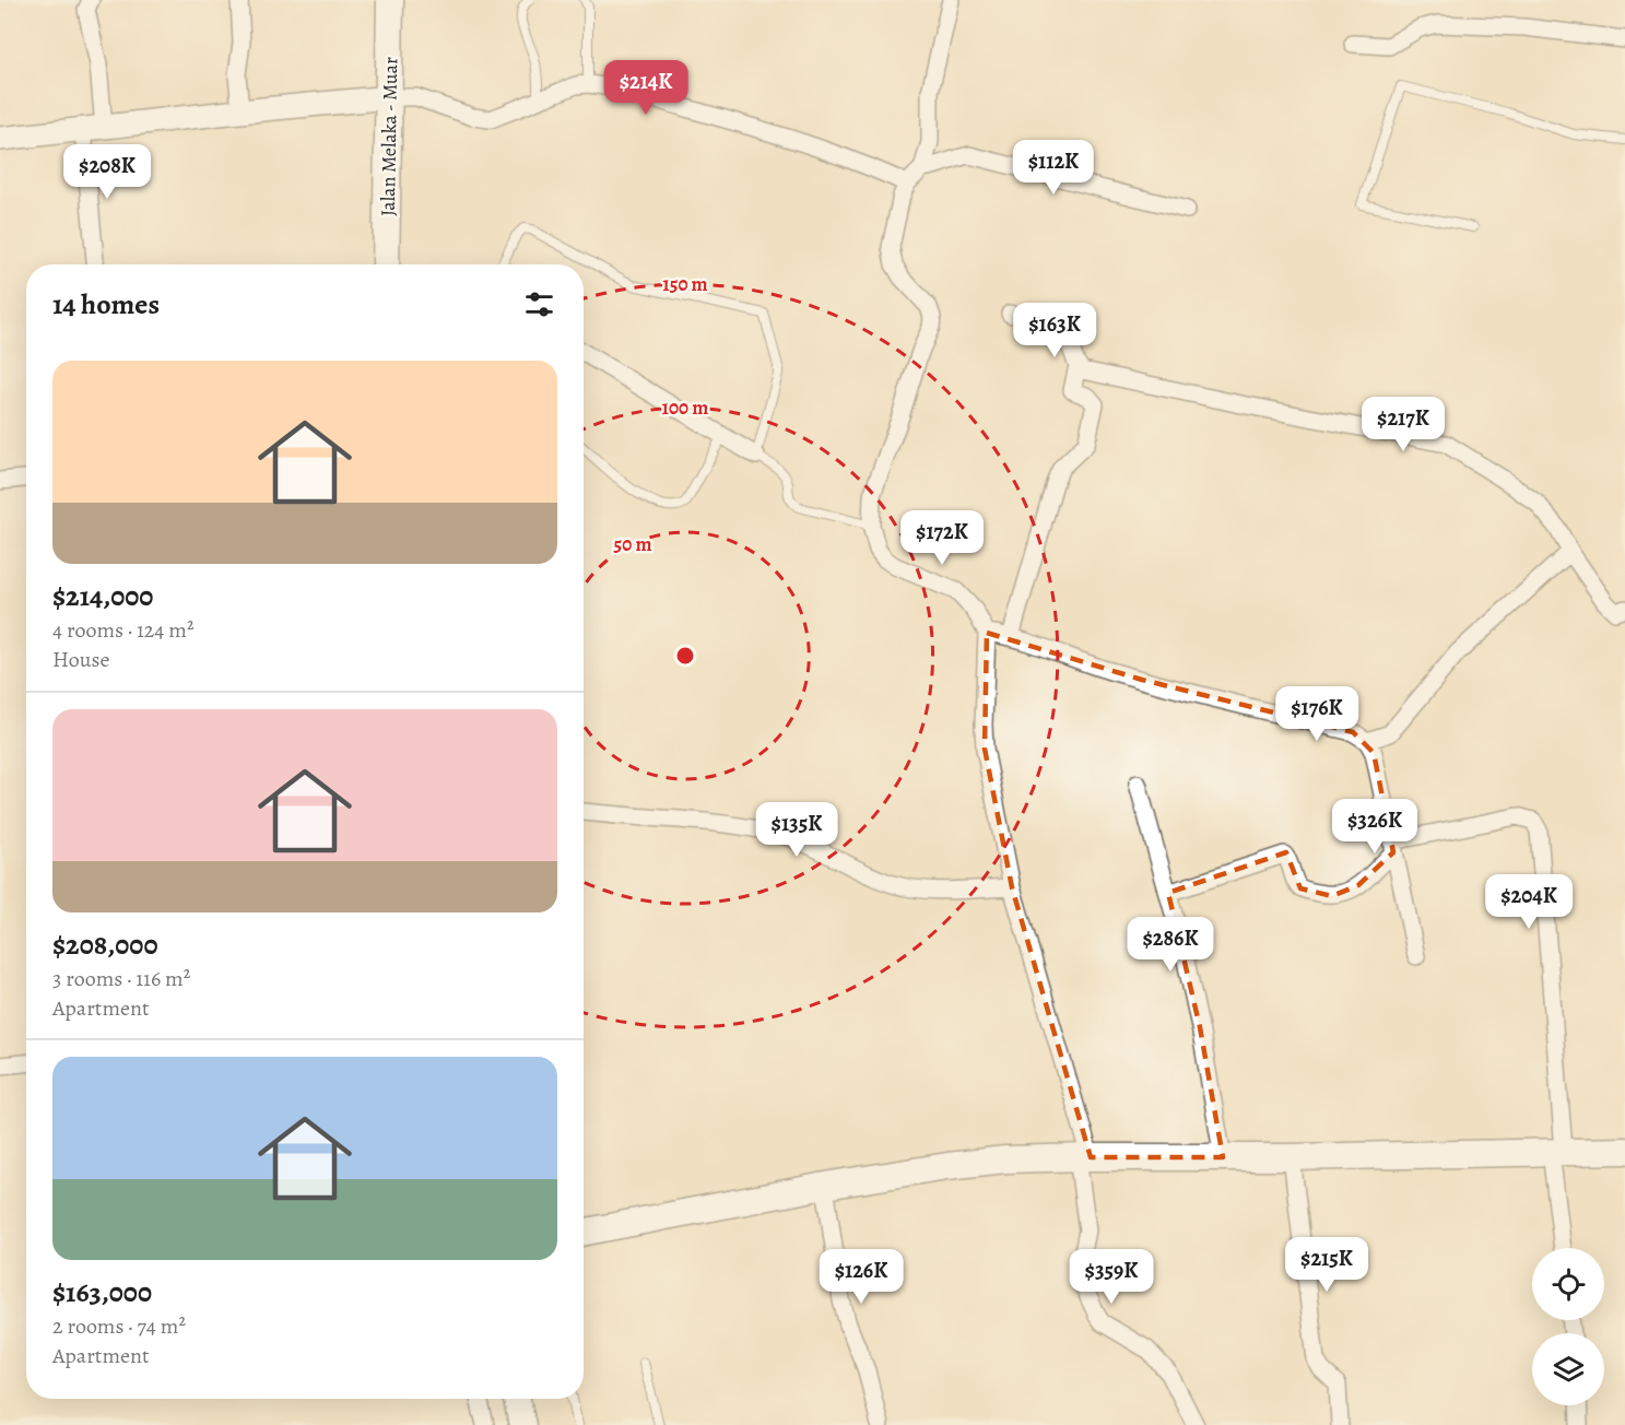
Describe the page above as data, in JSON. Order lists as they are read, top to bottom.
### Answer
{
  "streets": {
    "main road": ["Jalan Melaka - Muar"]
  },
  "page": {
    "price": [
      "$214K",
      "$112K",
      "$208K",
      "$163K",
      "$217K",
      "$172K",
      "$176K",
      "$326K",
      "$135K",
      "$204K",
      "$286K",
      "$215K",
      "$126K",
      "$359K"
    ],
    "heading": "14 homes",
    "list": [
      {
        "name": "$214,000",
        "note": "4 rooms · 124 m² · House"
      },
      {
        "name": "$208,000",
        "note": "3 rooms · 116 m² · Apartment"
      },
      {
        "name": "$163,000",
        "note": "2 rooms · 74 m² · Apartment"
      }
    ]
  },
  "rings": ["150 m", "100 m", "50 m"]
}
